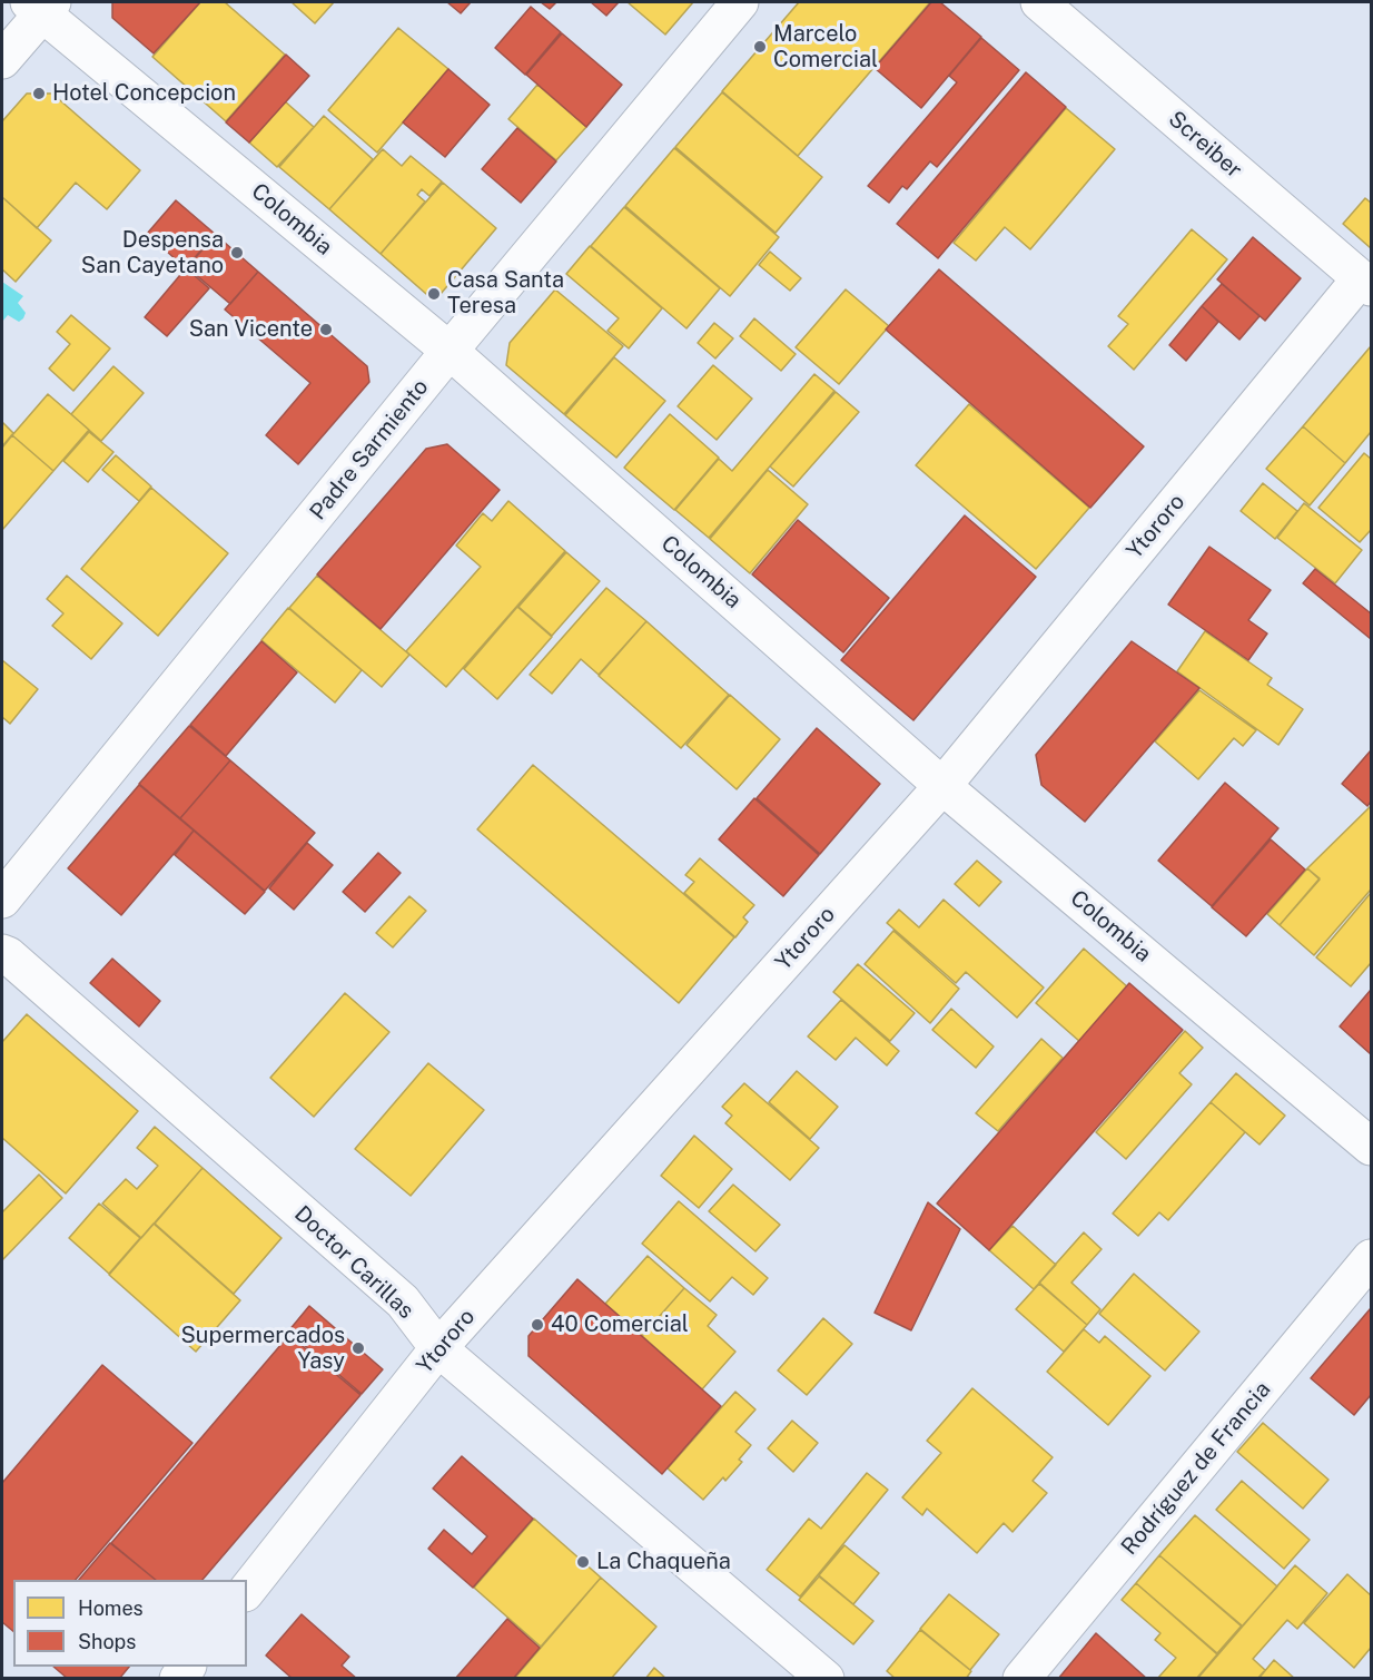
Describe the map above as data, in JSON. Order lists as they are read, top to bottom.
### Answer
{
  "streets": {
    "street": [
      "Screiber",
      "Colombia",
      "Padre Sarmiento",
      "Ytororo",
      "Doctor Carillas",
      "Rodríguez de Francia"
    ]
  },
  "crossings": [
    ["Screiber", "Ytororo"],
    ["Colombia", "Padre Sarmiento"],
    ["Colombia", "Ytororo"],
    ["Ytororo", "Doctor Carillas"]
  ],
  "places": [
    "Marcelo Comercial",
    "Hotel Concepcion",
    "Despensa San Cayetano",
    "Casa Santa Teresa",
    "San Vicente",
    "40 Comercial",
    "Supermercados Yasy",
    "La Chaqueña"
  ],
  "legend": ["Homes", "Shops"]
}
